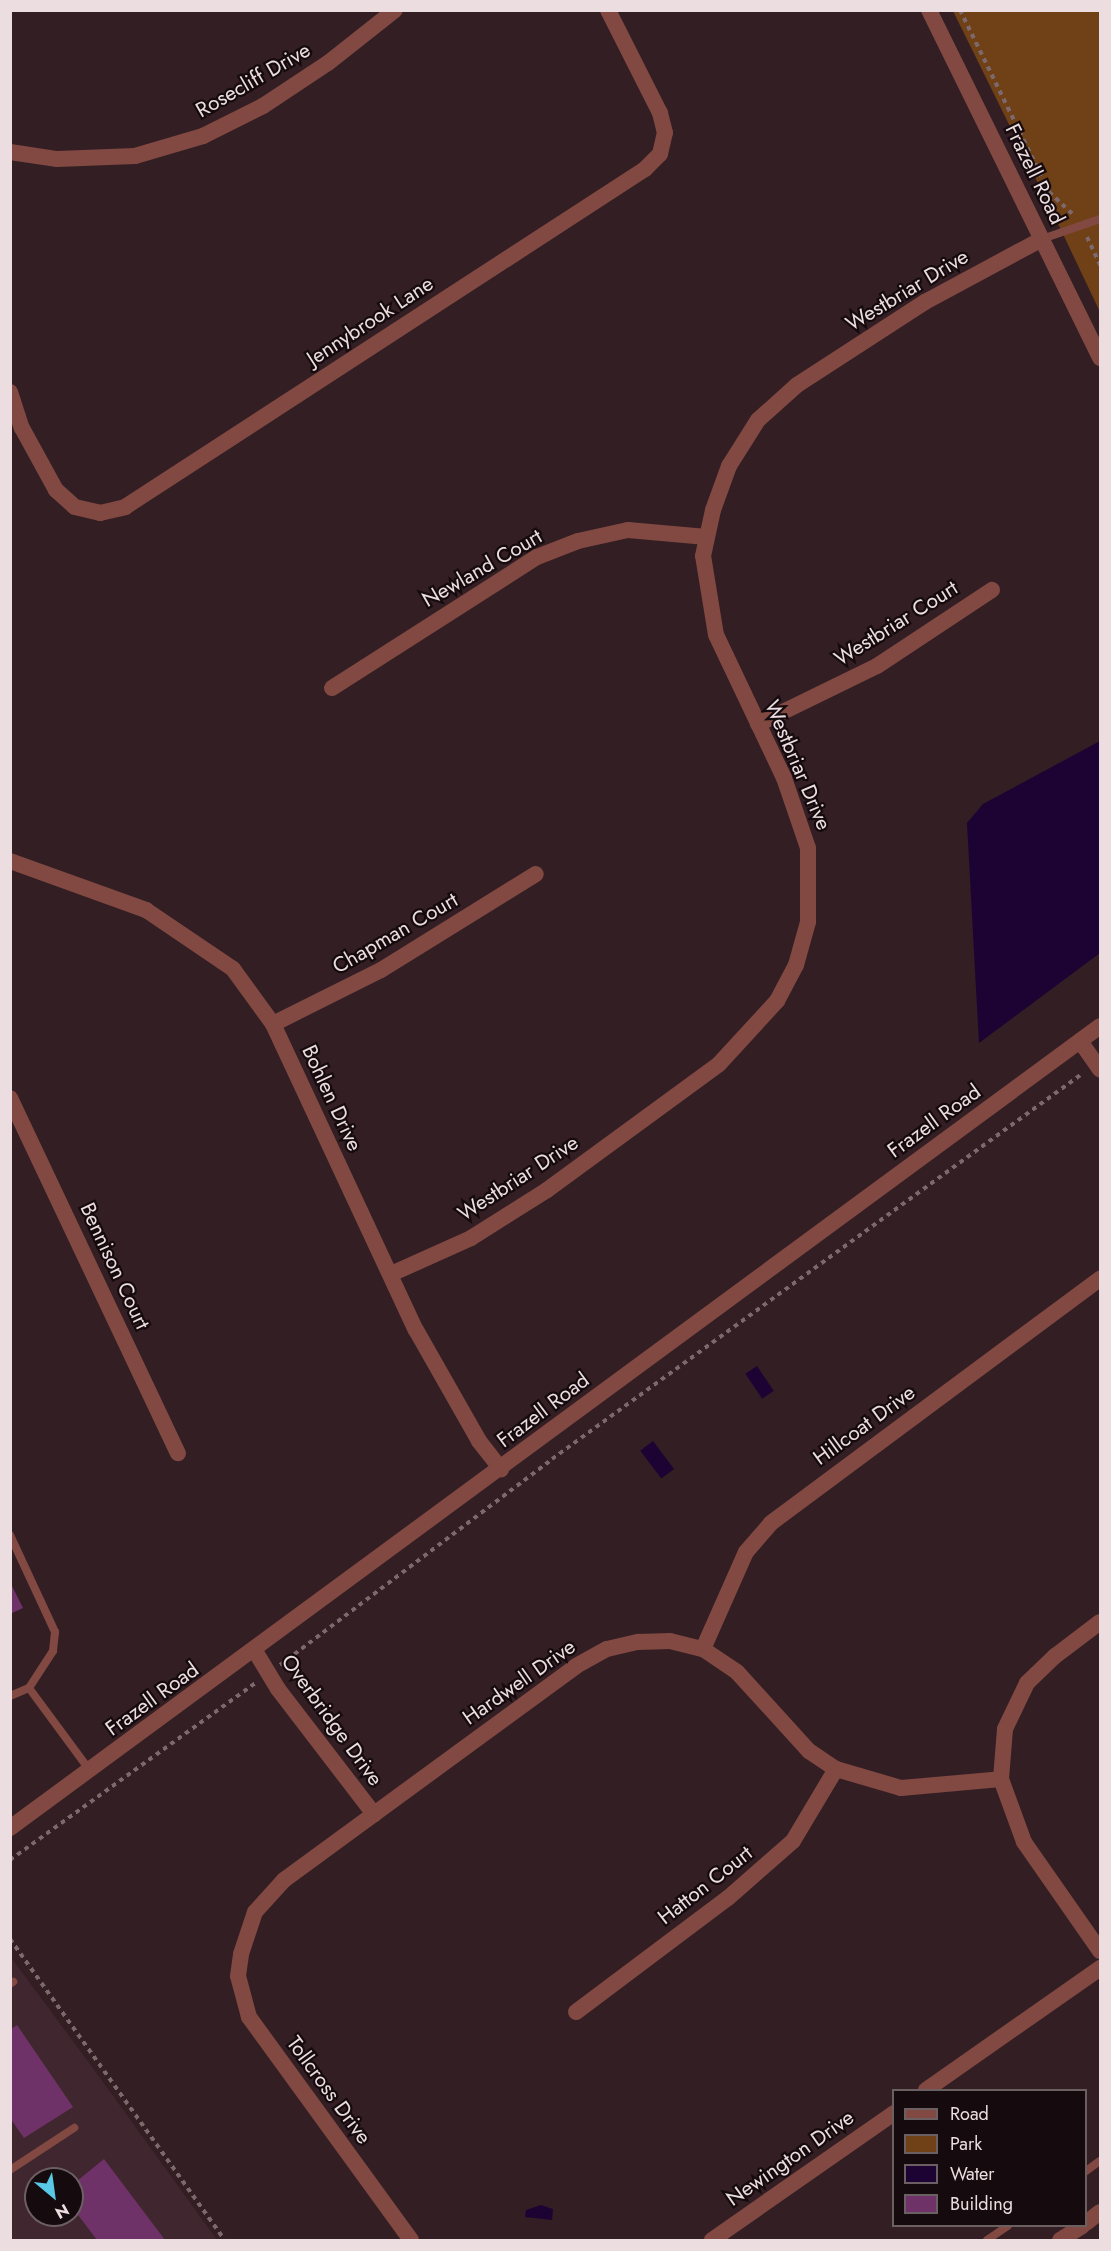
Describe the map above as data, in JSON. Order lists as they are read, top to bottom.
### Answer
{
  "streets": {
    "street": [
      "Rosecliff Drive",
      "Frazell Road",
      "Westbriar Drive",
      "Jennybrook Lane",
      "Newland Court",
      "Westbriar Court",
      "Chapman Court",
      "Bohlen Drive",
      "Bennison Court",
      "Hillcoat Drive",
      "Hardwell Drive",
      "Overbridge Drive",
      "Hatton Court",
      "Tollcross Drive",
      "Newington Drive"
    ]
  },
  "crossings": [
    ["Frazell Road", "Westbriar Drive"],
    ["Frazell Road", "Bohlen Drive"],
    ["Frazell Road", "Overbridge Drive"],
    ["Westbriar Drive", "Newland Court"],
    ["Westbriar Drive", "Westbriar Court"],
    ["Westbriar Drive", "Bohlen Drive"],
    ["Chapman Court", "Bohlen Drive"],
    ["Hillcoat Drive", "Hardwell Drive"],
    ["Hardwell Drive", "Overbridge Drive"],
    ["Hardwell Drive", "Hatton Court"],
    ["Hardwell Drive", "Tollcross Drive"]
  ],
  "legend": [
    "Road",
    "Park",
    "Water",
    "Building"
  ],
  "north": "bottom right"
}
